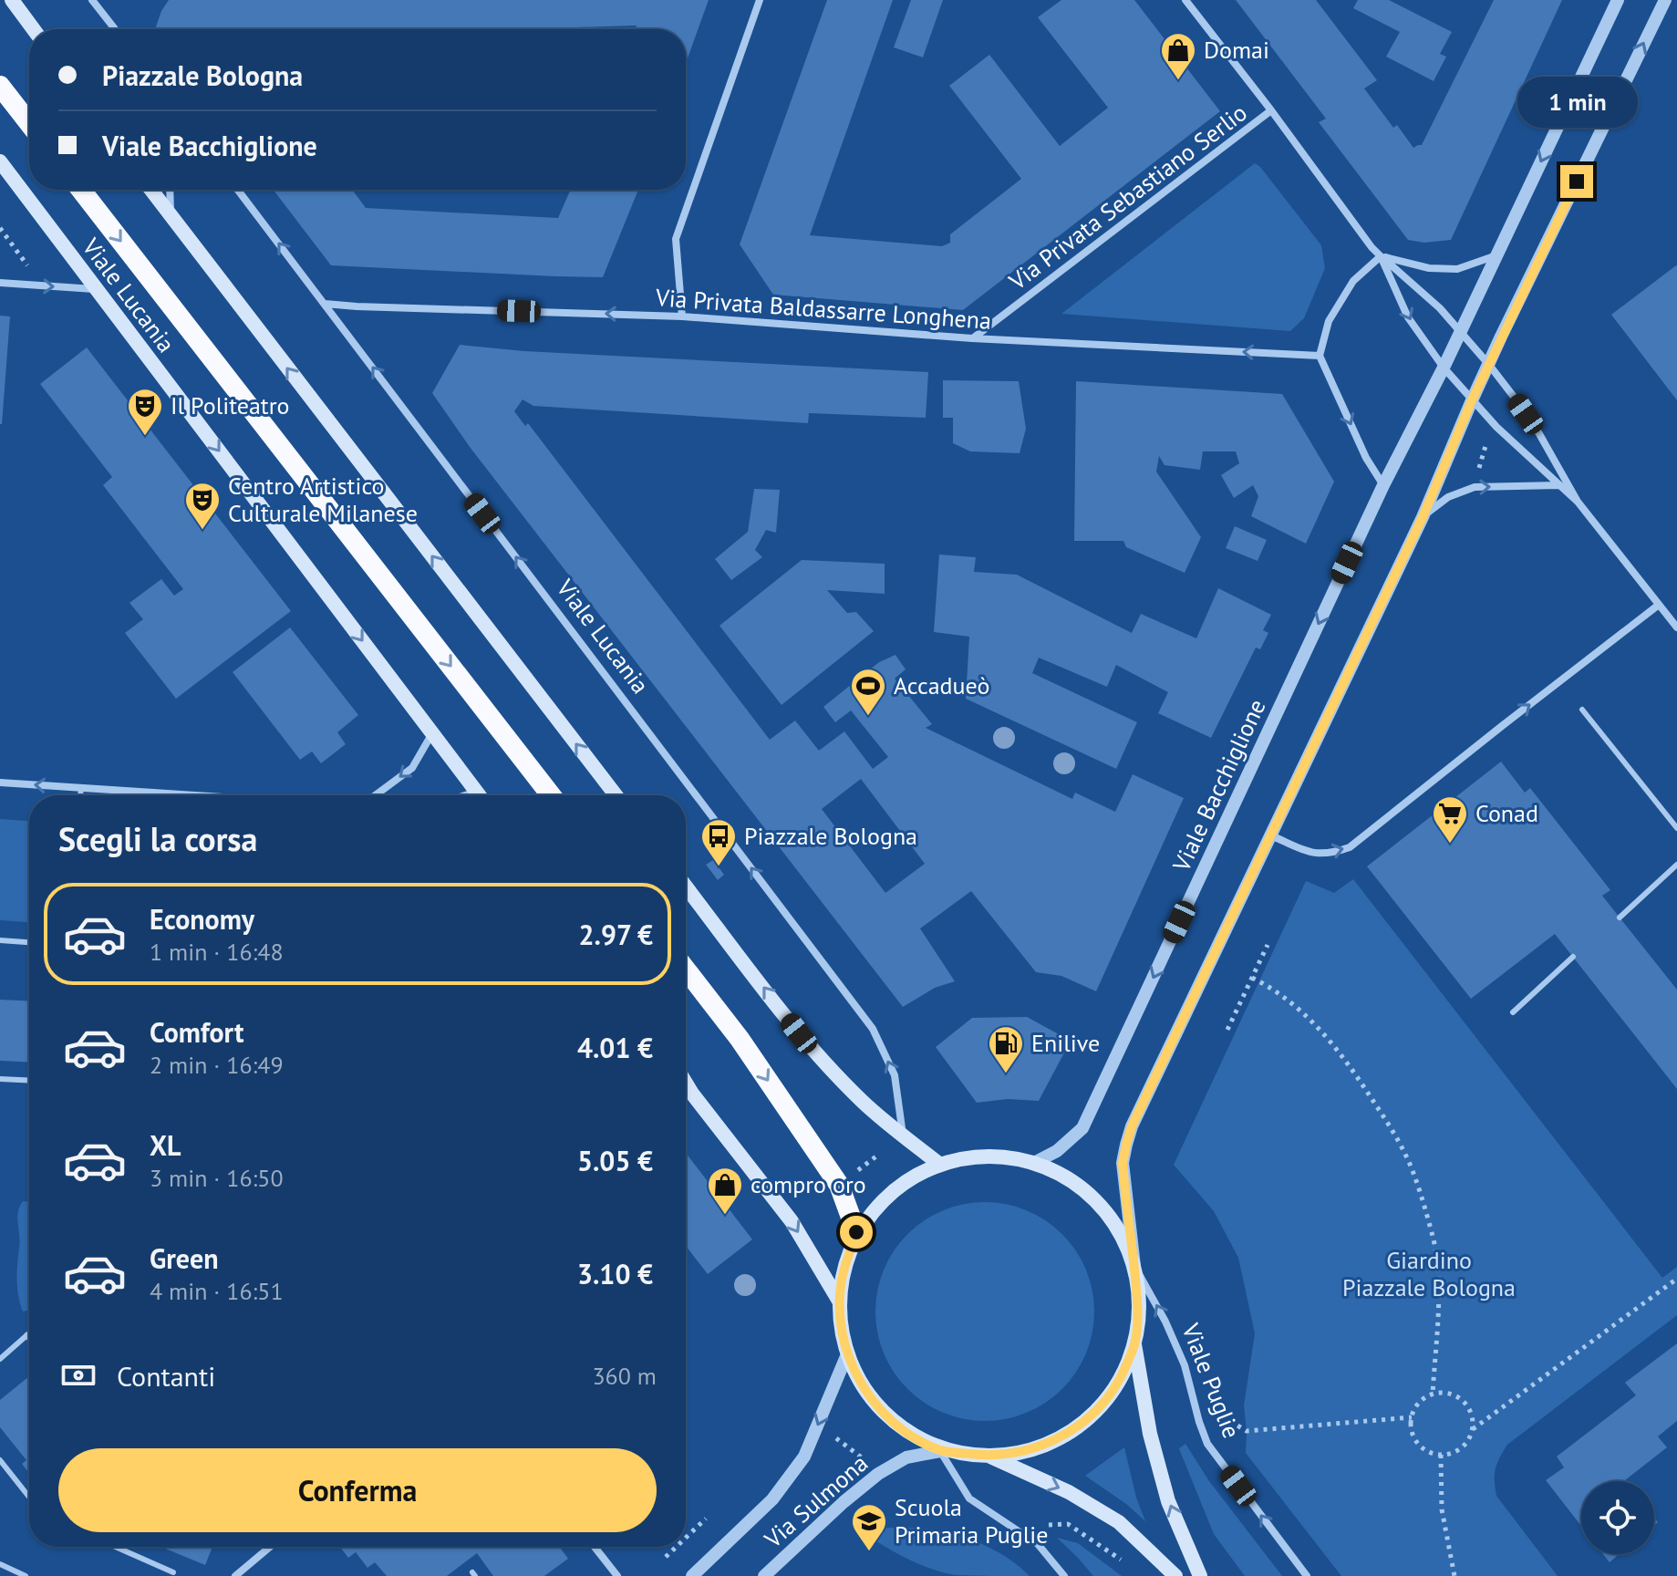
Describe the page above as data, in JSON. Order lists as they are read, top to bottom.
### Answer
{
  "streets": {
    "main road": ["Viale Lucania"],
    "street": [
      "Via Privata Sebastiano Serlio",
      "Via Privata Baldassarre Longhena",
      "Viale Bacchiglione",
      "Viale Puglie",
      "Via Sulmona"
    ]
  },
  "crossings": [
    ["Via Privata Sebastiano Serlio", "Via Privata Baldassarre Longhena"],
    ["Via Privata Sebastiano Serlio", "Viale Bacchiglione"],
    ["Viale Lucania", "Via Privata Baldassarre Longhena"]
  ],
  "one_way": ["Via Privata Baldassarre Longhena", "Viale Puglie"],
  "parks": ["Giardino Piazzale Bologna"],
  "places": {
    "shop": ["Domai", "compro oro"],
    "theatre": ["Il Politeatro", "Centro Artistico Culturale Milanese"],
    "sports": ["Accadueò"],
    "supermarket": ["Conad"],
    "bus stop": ["Piazzale Bologna"],
    "fuel station": ["Enilive"],
    "school or university": ["Scuola Primaria Puglie"]
  },
  "page": {
    "banner": ["Piazzale Bologna", "Viale Bacchiglione"],
    "bubble": "1 min",
    "heading": "Scegli la corsa",
    "list": [
      {
        "name": "Economy",
        "note": "1 min · 16:48",
        "value": "2.97 €"
      },
      {
        "name": "Comfort",
        "note": "2 min · 16:49",
        "value": "4.01 €"
      },
      {
        "name": "XL",
        "note": "3 min · 16:50",
        "value": "5.05 €"
      },
      {
        "name": "Green",
        "note": "4 min · 16:51",
        "value": "3.10 €"
      }
    ],
    "pay": ["Contanti", "360 m"],
    "buttons": "Conferma"
  }
}
